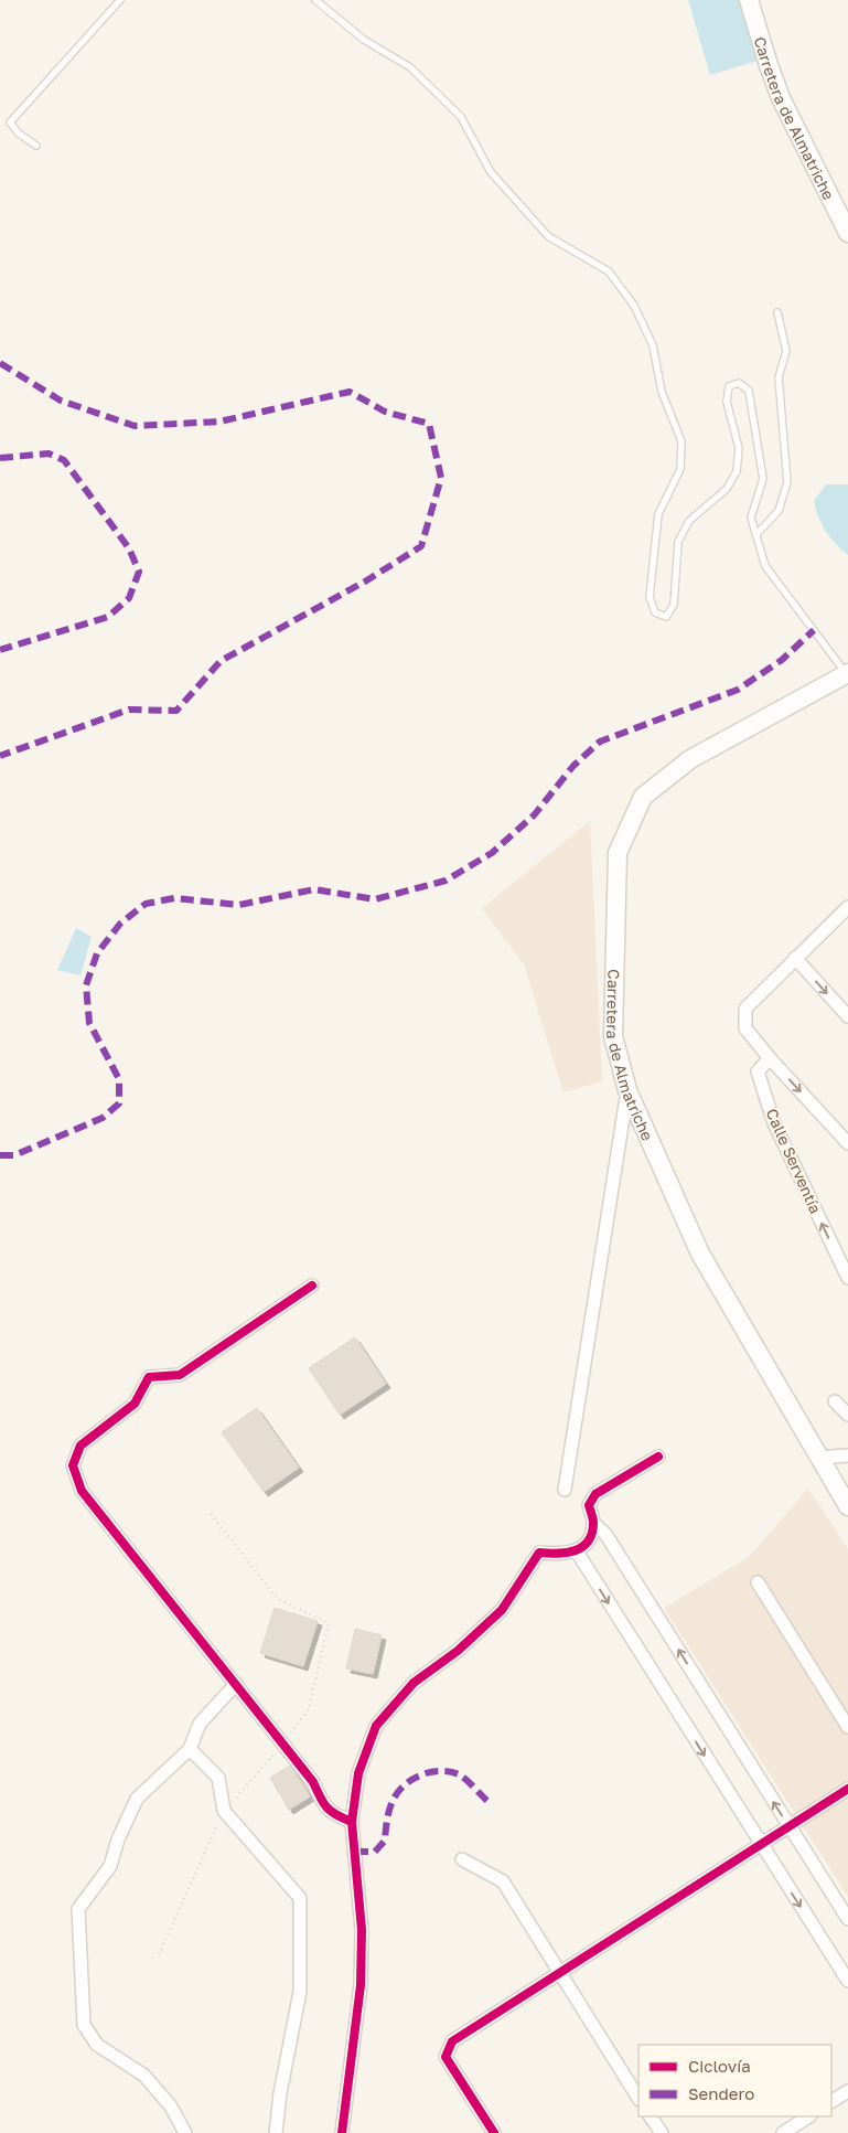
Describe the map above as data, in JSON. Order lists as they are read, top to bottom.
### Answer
{
  "streets": {
    "main road": ["Carretera de Almatriche"],
    "street": ["Calle Serventía"]
  },
  "legend": ["Ciclovía", "Sendero"]
}
